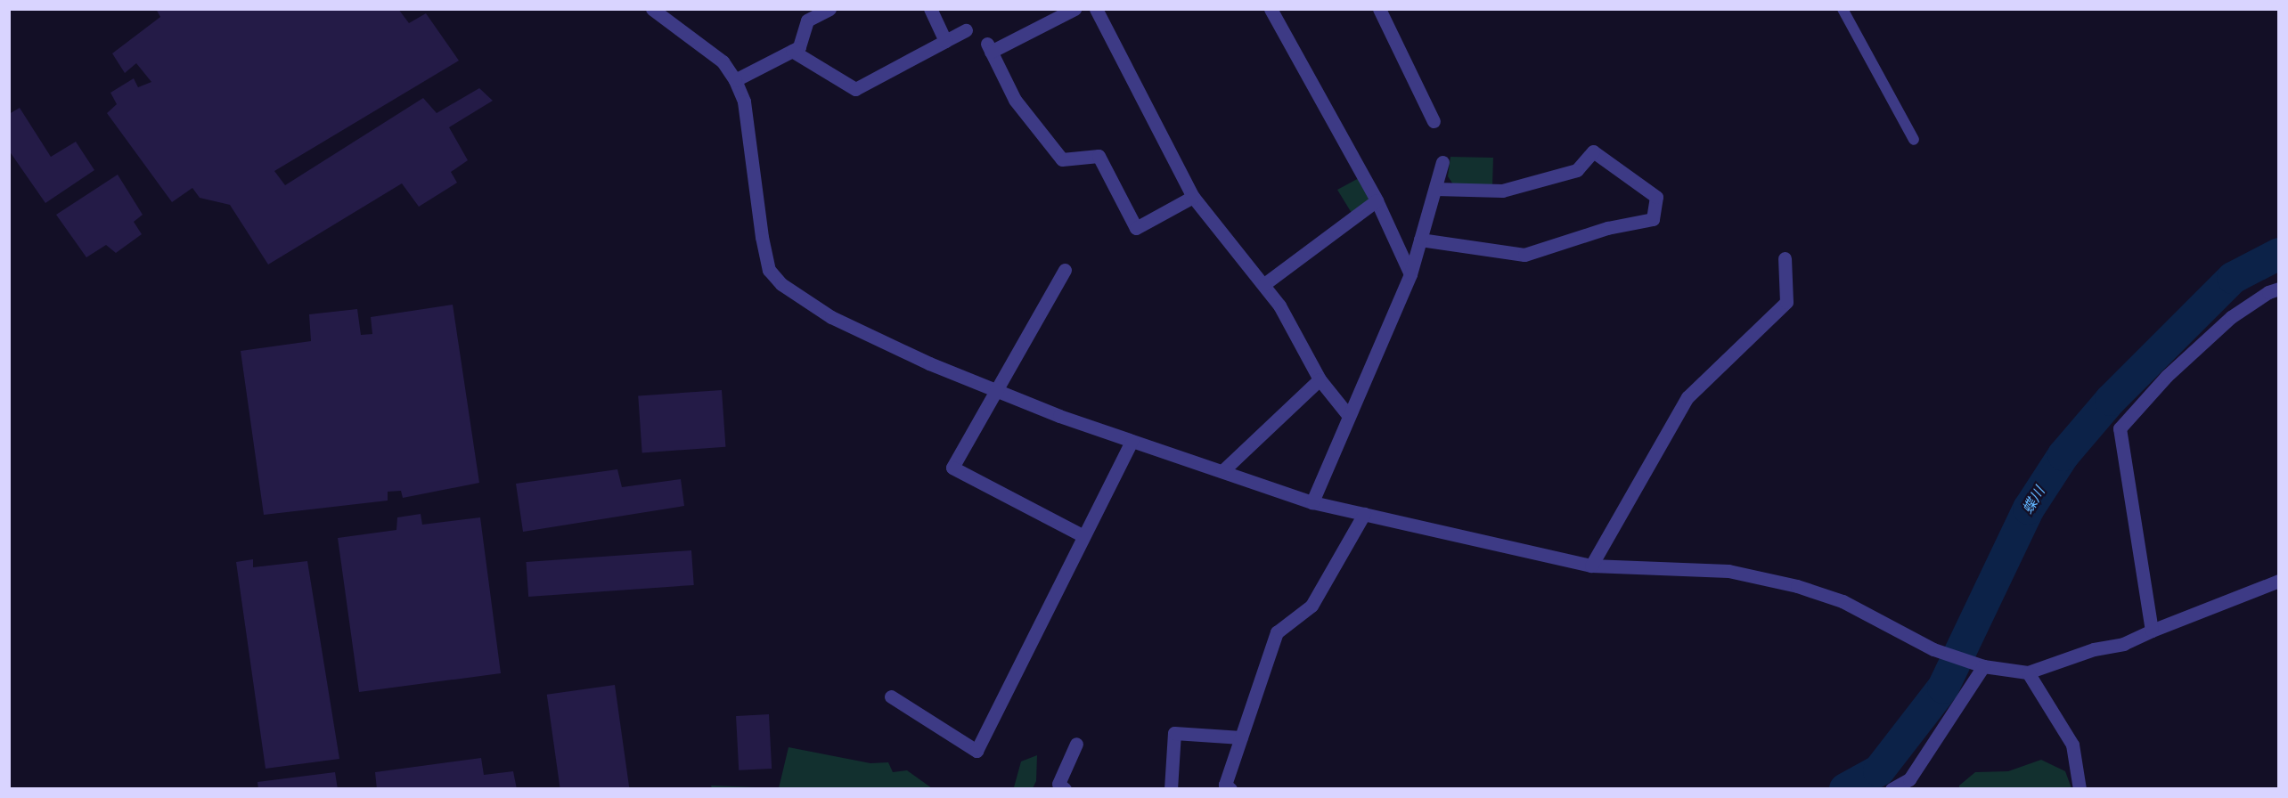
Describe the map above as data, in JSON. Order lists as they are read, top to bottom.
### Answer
{
  "water": ["蝶川"]
}
